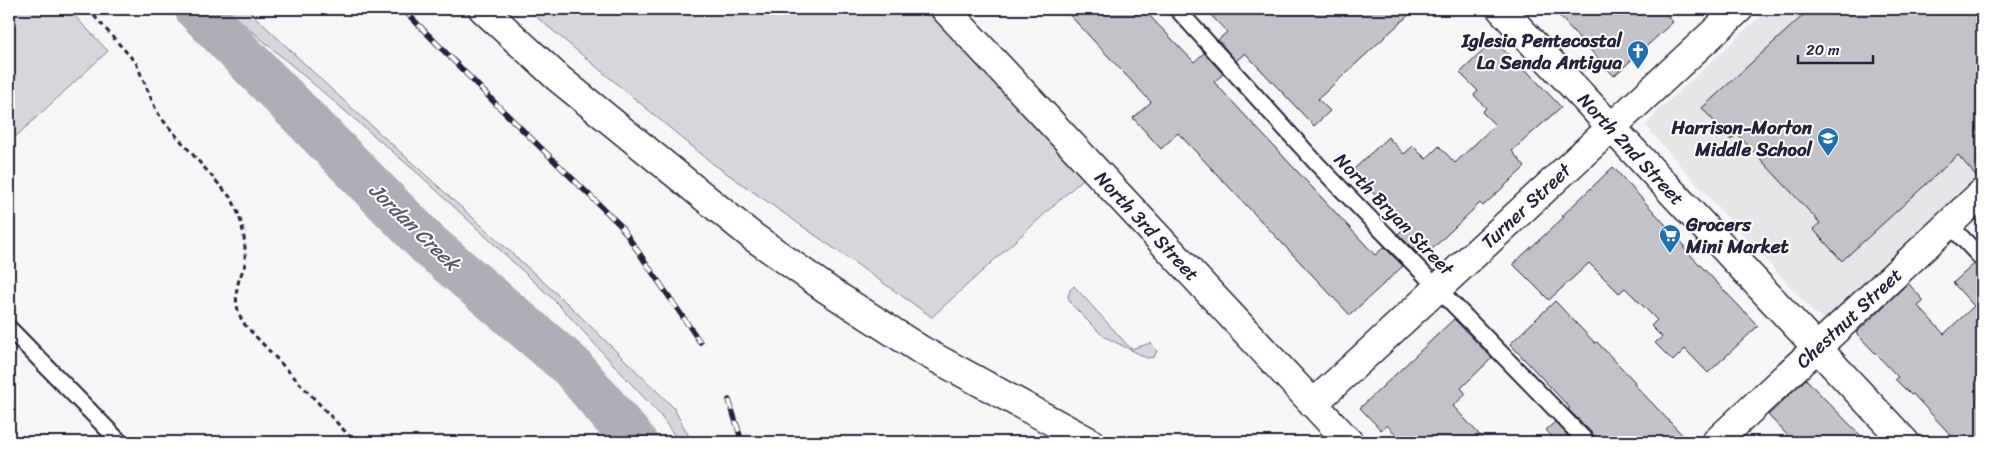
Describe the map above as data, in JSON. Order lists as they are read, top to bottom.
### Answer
{
  "streets": {
    "street": [
      "North 2nd Street",
      "Turner Street",
      "North 3rd Street",
      "Chestnut Street"
    ],
    "lane": ["North Bryan Street"]
  },
  "crossings": [
    ["North 2nd Street", "Turner Street"],
    ["North 2nd Street", "Chestnut Street"],
    ["Turner Street", "North Bryan Street"],
    ["Turner Street", "North 3rd Street"]
  ],
  "water": ["Jordan Creek"],
  "places": {
    "church": ["Iglesia Pentecostal La Senda Antigua"],
    "school or university": ["Harrison-Morton Middle School"],
    "supermarket": ["Grocers Mini Market"]
  },
  "scale_bar": "20 m"
}
